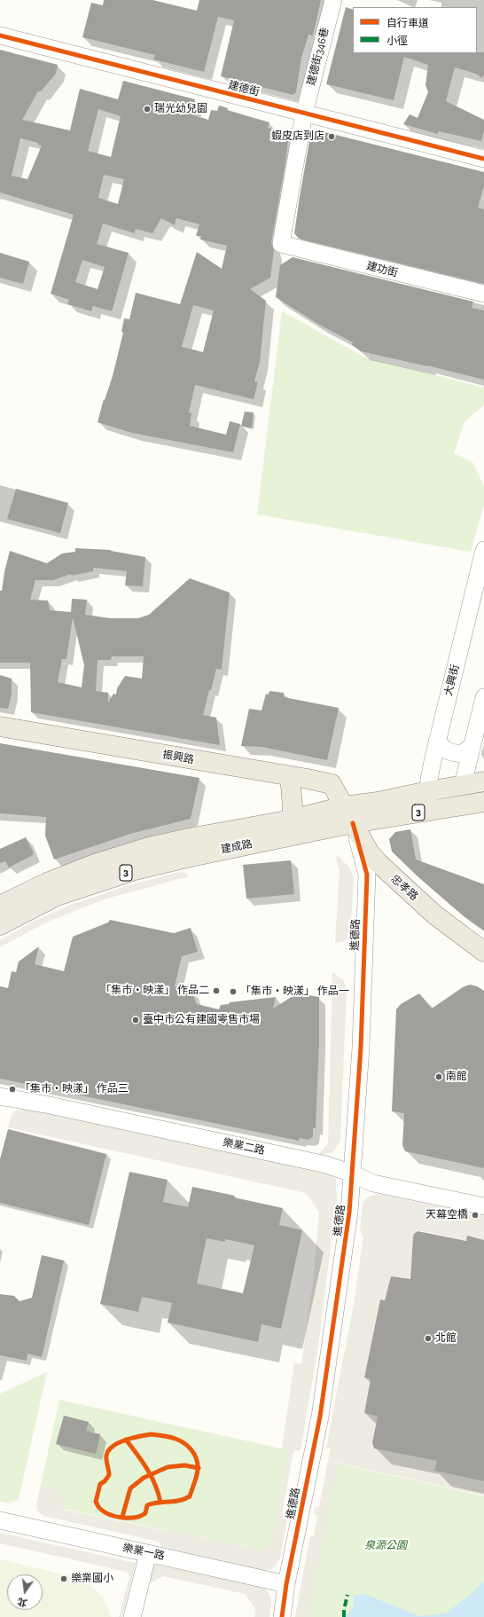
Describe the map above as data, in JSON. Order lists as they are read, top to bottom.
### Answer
{
  "streets": {
    "main road": [
      "振興路",
      "3",
      "建成路",
      "忠孝路"
    ],
    "street": [
      "建德街346巷",
      "建德街",
      "建功街",
      "大興街",
      "進德路",
      "樂業二路",
      "樂業一路"
    ]
  },
  "crossings": [
    ["建德街346巷", "建德街"],
    ["建德街346巷", "建功街"],
    ["大興街", "建成路"],
    ["振興路", "建成路"],
    ["振興路", "忠孝路"],
    ["振興路", "進德路"],
    ["建成路", "忠孝路"],
    ["建成路", "進德路"],
    ["忠孝路", "進德路"],
    ["進德路", "樂業二路"],
    ["進德路", "樂業一路"]
  ],
  "parks": ["泉源公園"],
  "places": [
    "瑞光幼兒園",
    "蝦皮店到店",
    "「集市‧映漾」 作品二",
    "「集市‧映漾」 作品一",
    "臺中市公有建國零售市場",
    "南館",
    "「集市‧映漾」 作品三",
    "天幕空橋",
    "北館",
    "樂業國小"
  ],
  "legend": ["自行車道", "小徑"],
  "north": "bottom"
}
